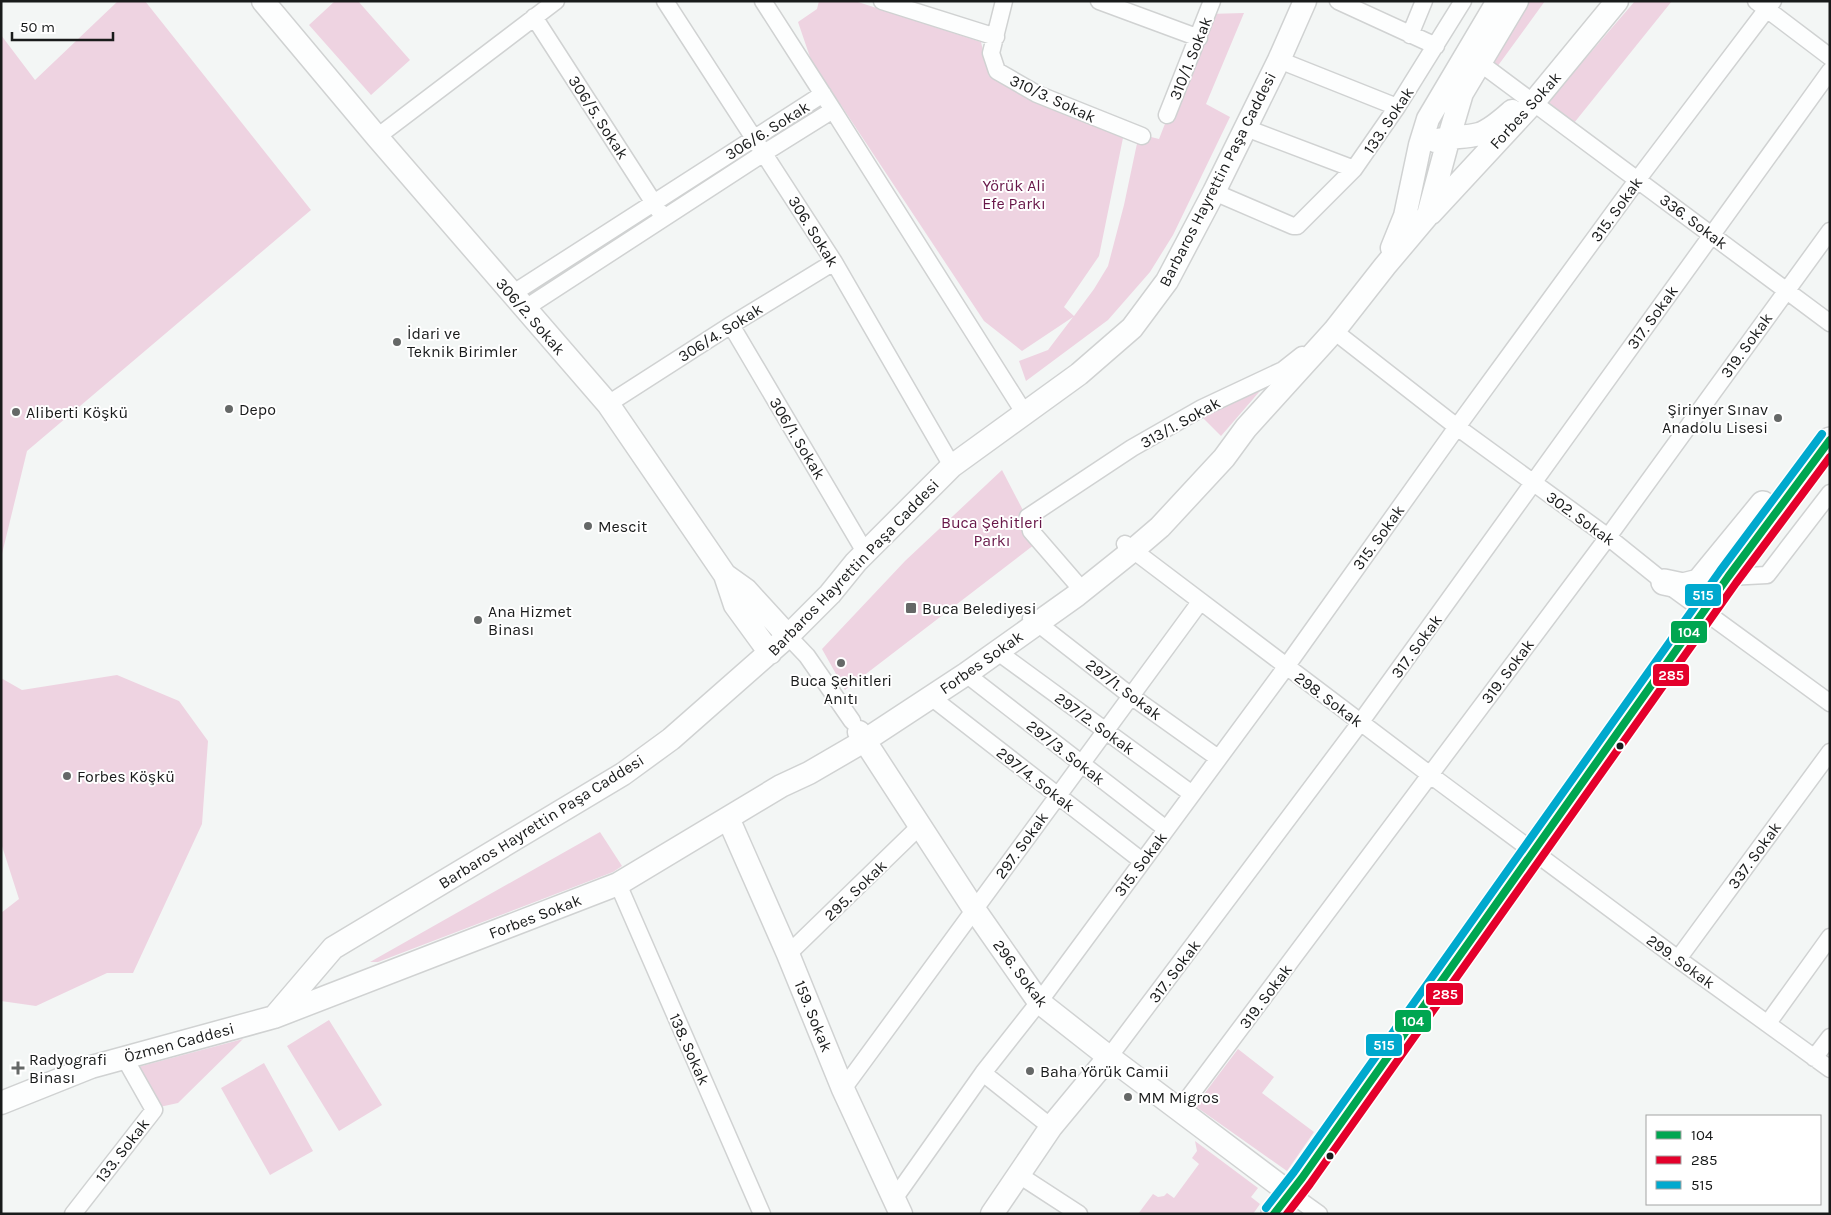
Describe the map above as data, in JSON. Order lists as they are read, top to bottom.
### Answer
{
  "streets": {
    "main road": [
      "Forbes Sokak",
      "Barbaros Hayrettin Paşa Caddesi",
      "306/2. Sokak",
      "317. Sokak",
      "296. Sokak",
      "159. Sokak",
      "Özmen Caddesi"
    ],
    "street": [
      "310/1. Sokak",
      "310/3. Sokak",
      "306/5. Sokak",
      "133. Sokak",
      "306/6. Sokak",
      "315. Sokak",
      "336. Sokak",
      "306. Sokak",
      "306/4. Sokak",
      "319. Sokak",
      "313/1. Sokak",
      "306/1. Sokak",
      "302. Sokak",
      "297/1. Sokak",
      "298. Sokak",
      "297/2. Sokak",
      "297/3. Sokak",
      "297/4. Sokak",
      "297. Sokak",
      "337. Sokak",
      "295. Sokak",
      "299. Sokak",
      "138. Sokak"
    ]
  },
  "crossings": [
    ["Forbes Sokak", "Barbaros Hayrettin Paşa Caddesi"],
    ["Forbes Sokak", "336. Sokak"],
    ["Forbes Sokak", "313/1. Sokak"],
    ["Forbes Sokak", "302. Sokak"],
    ["Forbes Sokak", "297/1. Sokak"],
    ["Forbes Sokak", "298. Sokak"],
    ["Forbes Sokak", "297/2. Sokak"],
    ["Forbes Sokak", "297/3. Sokak"],
    ["Forbes Sokak", "297/4. Sokak"],
    ["Forbes Sokak", "296. Sokak"],
    ["Forbes Sokak", "159. Sokak"],
    ["Forbes Sokak", "Özmen Caddesi"],
    ["Forbes Sokak", "138. Sokak"],
    ["306/5. Sokak", "306/6. Sokak"],
    ["133. Sokak", "Barbaros Hayrettin Paşa Caddesi"],
    ["133. Sokak", "Özmen Caddesi"],
    ["306/6. Sokak", "306. Sokak"],
    ["306/6. Sokak", "306/2. Sokak"],
    ["Barbaros Hayrettin Paşa Caddesi", "306. Sokak"],
    ["Barbaros Hayrettin Paşa Caddesi", "306/2. Sokak"],
    ["Barbaros Hayrettin Paşa Caddesi", "306/1. Sokak"],
    ["Barbaros Hayrettin Paşa Caddesi", "Özmen Caddesi"],
    ["315. Sokak", "336. Sokak"],
    ["315. Sokak", "302. Sokak"],
    ["315. Sokak", "297/1. Sokak"],
    ["315. Sokak", "298. Sokak"],
    ["315. Sokak", "297/2. Sokak"],
    ["315. Sokak", "297/3. Sokak"],
    ["315. Sokak", "297/4. Sokak"],
    ["315. Sokak", "296. Sokak"],
    ["315. Sokak", "159. Sokak"],
    ["336. Sokak", "317. Sokak"],
    ["336. Sokak", "319. Sokak"],
    ["306. Sokak", "306/4. Sokak"],
    ["306/2. Sokak", "306/4. Sokak"],
    ["317. Sokak", "302. Sokak"],
    ["317. Sokak", "298. Sokak"],
    ["317. Sokak", "296. Sokak"],
    ["306/4. Sokak", "306/1. Sokak"],
    ["319. Sokak", "302. Sokak"],
    ["319. Sokak", "298. Sokak"],
    ["319. Sokak", "296. Sokak"],
    ["313/1. Sokak", "302. Sokak"],
    ["297/1. Sokak", "297. Sokak"],
    ["298. Sokak", "297. Sokak"],
    ["298. Sokak", "299. Sokak"],
    ["297/2. Sokak", "297. Sokak"],
    ["297/3. Sokak", "297. Sokak"],
    ["297/4. Sokak", "297. Sokak"],
    ["297. Sokak", "296. Sokak"],
    ["297. Sokak", "159. Sokak"],
    ["337. Sokak", "299. Sokak"],
    ["295. Sokak", "296. Sokak"],
    ["295. Sokak", "159. Sokak"]
  ],
  "parks": ["Yörük Ali Efe Parkı", "Buca Şehitleri Parkı"],
  "places": {
    "other": [
      "İdari ve Teknik Birimler",
      "Depo",
      "Aliberti Köşkü",
      "Şirinyer Sınav Anadolu Lisesi",
      "Mescit",
      "Ana Hizmet Binası",
      "Buca Şehitleri Anıtı",
      "Forbes Köşkü",
      "Baha Yörük Camii",
      "MM Migros"
    ],
    "transit": ["Buca Belediyesi"],
    "health": ["Radyografi Binası"]
  },
  "lines": ["transit line 515", "transit line 104", "transit line 285"],
  "legend": ["104", "285", "515"],
  "scale_bar": "50 m"
}
